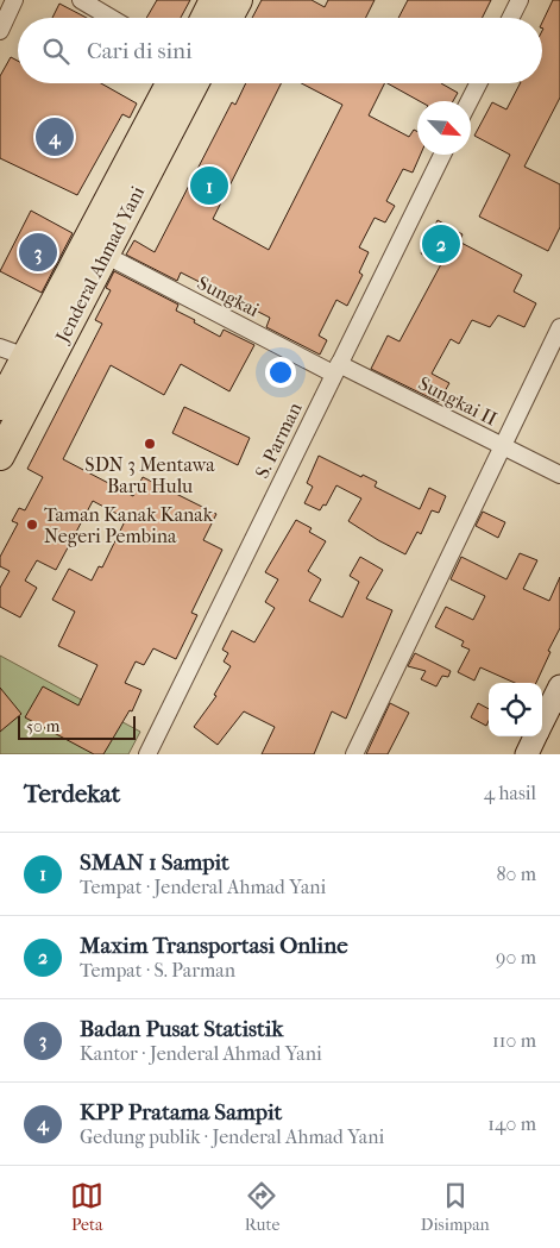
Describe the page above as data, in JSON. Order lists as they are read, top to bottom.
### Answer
{
  "streets": {
    "highway": ["Jenderal Ahmad Yani"],
    "street": ["Sungkai", "Sungkai II", "S. Parman"]
  },
  "crossings": [
    ["Jenderal Ahmad Yani", "Sungkai"],
    ["Sungkai", "Sungkai II"],
    ["Sungkai", "S. Parman"],
    ["Sungkai II", "S. Parman"]
  ],
  "places": ["SDN 3 Mentawa Baru Hulu", "Taman Kanak Kanak Negeri Pembina"],
  "scale_bar": "50 m",
  "north": "bottom right",
  "page": {
    "search": "Cari di sini",
    "pins": [
      "4",
      "1",
      "2",
      "3"
    ],
    "scale": "50 m",
    "heading": ["Terdekat", "4 hasil"],
    "list": [
      {
        "mark": "1",
        "name": "SMAN 1 Sampit",
        "note": "Tempat · Jenderal Ahmad Yani",
        "value": "80 m"
      },
      {
        "mark": "2",
        "name": "Maxim Transportasi Online",
        "note": "Tempat · S. Parman",
        "value": "90 m"
      },
      {
        "mark": "3",
        "name": "Badan Pusat Statistik",
        "note": "Kantor · Jenderal Ahmad Yani",
        "value": "110 m"
      },
      {
        "mark": "4",
        "name": "KPP Pratama Sampit",
        "note": "Gedung publik · Jenderal Ahmad Yani",
        "value": "140 m"
      }
    ],
    "nav": ["Peta", "Rute", "Disimpan"]
  }
}
